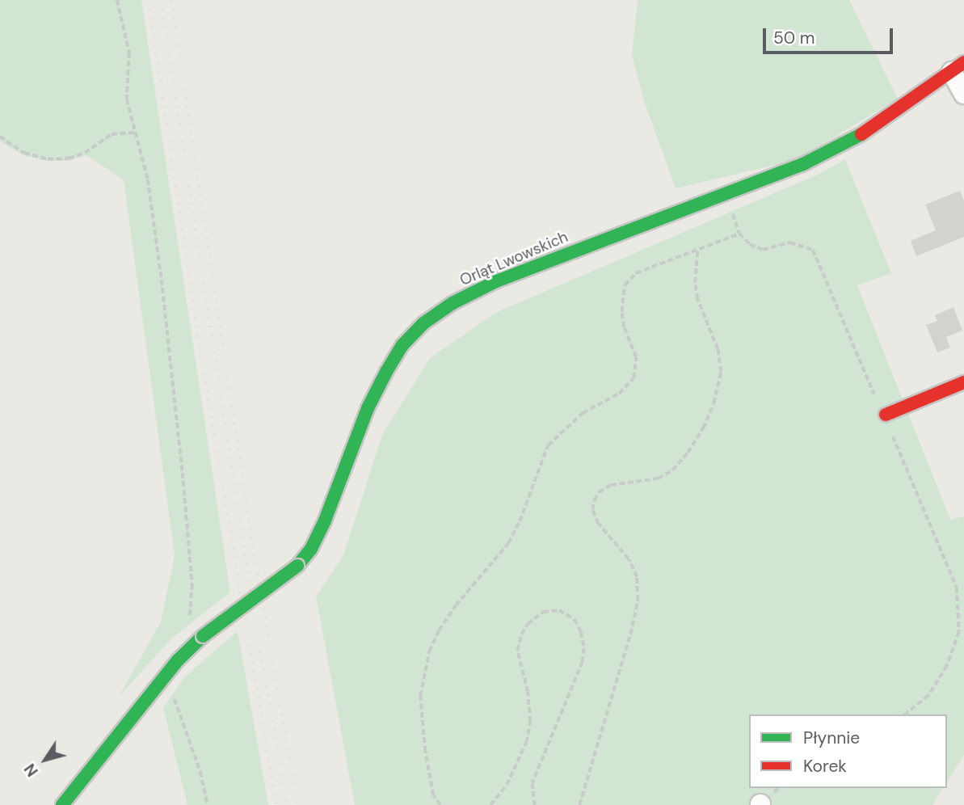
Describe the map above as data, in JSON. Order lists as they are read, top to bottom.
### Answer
{
  "streets": {
    "street": ["Orląt Lwowskich"]
  },
  "legend": ["Płynnie", "Korek"],
  "scale_bar": "50 m",
  "north": "bottom left"
}
